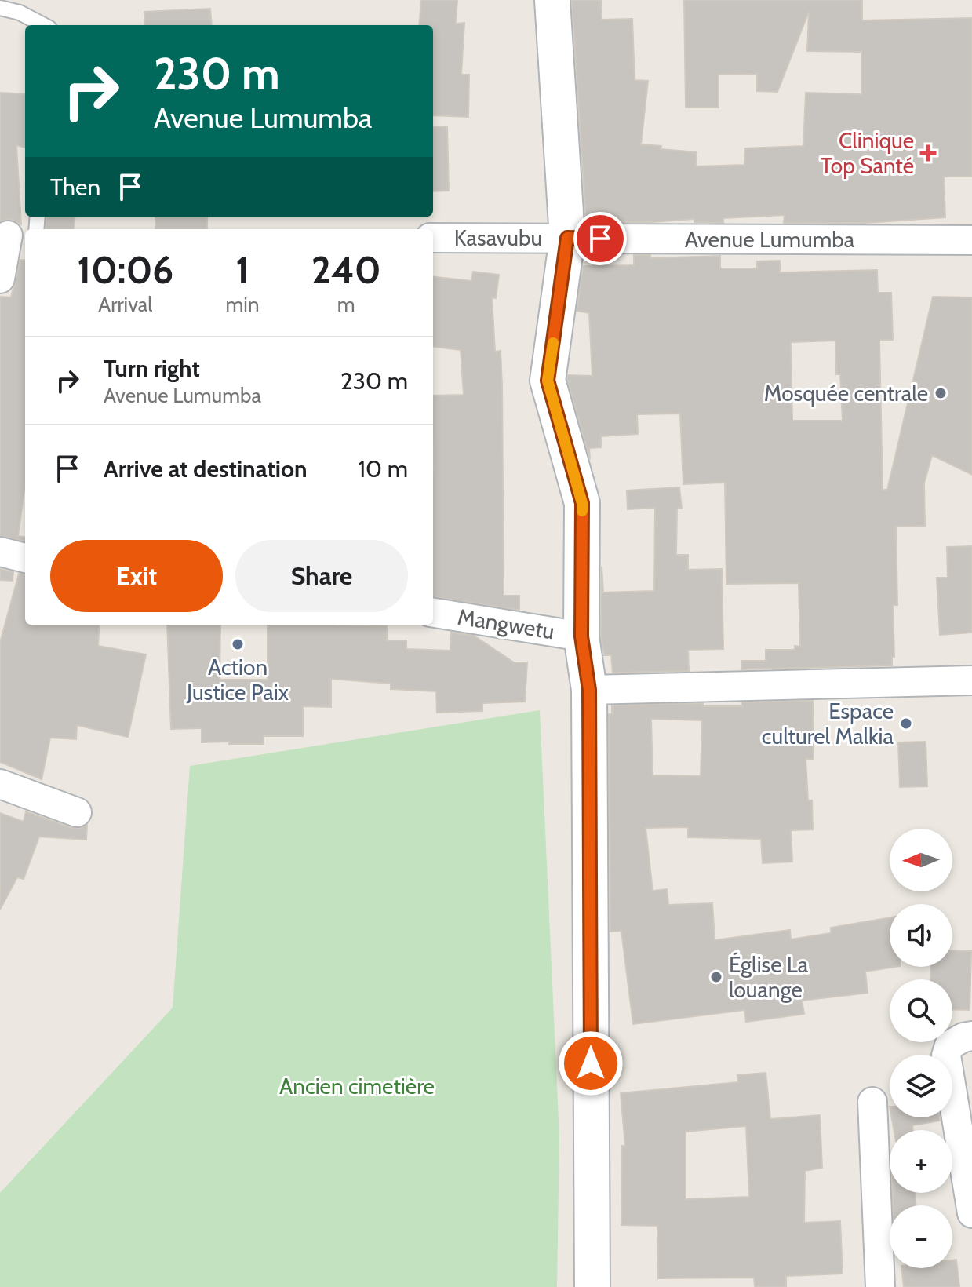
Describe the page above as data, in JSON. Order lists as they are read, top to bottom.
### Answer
{
  "streets": {
    "street": ["Kasavubu", "Avenue Lumumba", "Mangwetu"]
  },
  "crossings": [
    ["Kasavubu", "Avenue Lumumba"]
  ],
  "parks": ["Ancien cimetière"],
  "places": {
    "health": ["Clinique Top Santé"],
    "other": [
      "Mosquée centrale",
      "Action Justice Paix",
      "Espace culturel Malkia",
      "Église La louange"
    ]
  },
  "north": "left",
  "page": {
    "turn": ["230 m", "Avenue Lumumba"],
    "then": "Then",
    "eta": [
      "10:06",
      "Arrival",
      "1",
      "min",
      "240",
      "m"
    ],
    "list": [
      {
        "name": "Turn right",
        "note": "Avenue Lumumba",
        "value": "230 m"
      },
      {
        "name": "Arrive at destination",
        "value": "10 m"
      }
    ],
    "buttons": ["Exit", "Share"],
    "map_buttons": ["+", "−"]
  }
}
